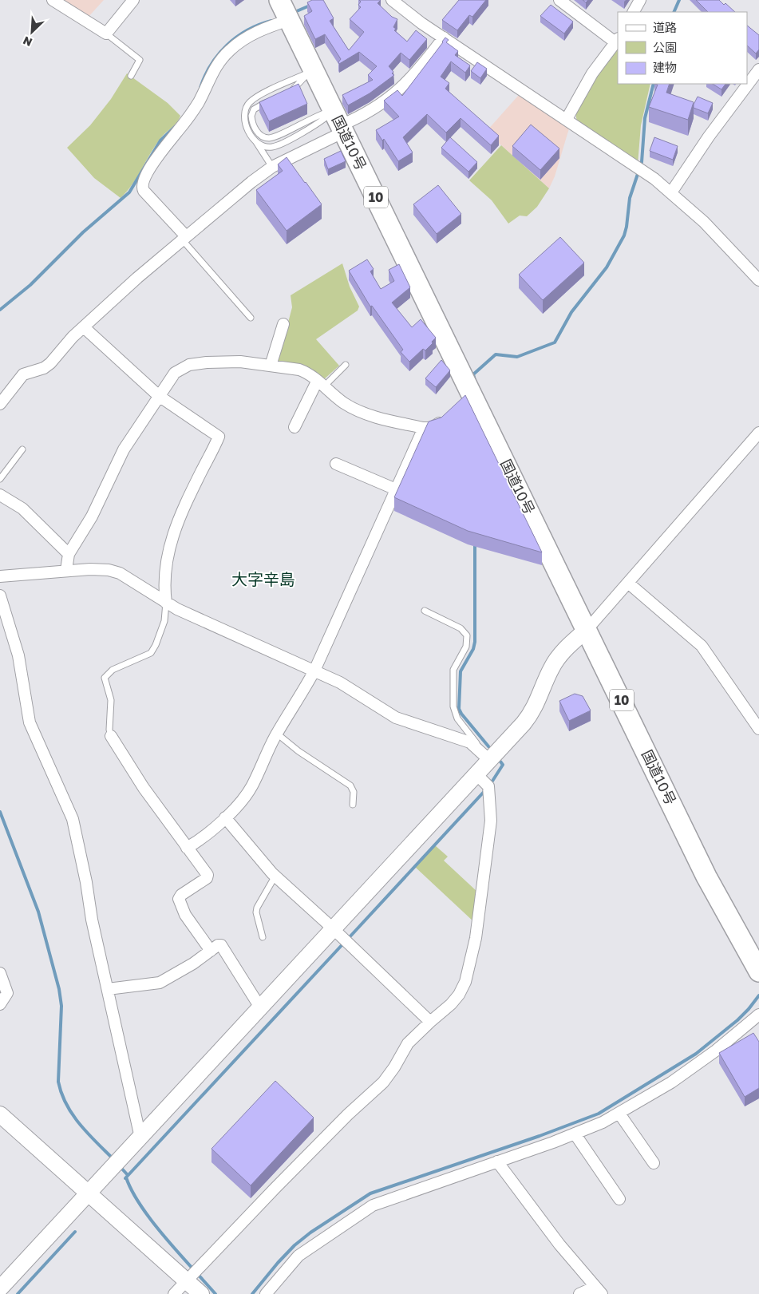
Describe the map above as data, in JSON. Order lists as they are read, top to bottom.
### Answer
{
  "streets": {
    "highway": ["国道10号", "10"]
  },
  "districts": ["大字辛島"],
  "legend": ["道路", "公園", "建物"],
  "north": "bottom left"
}
